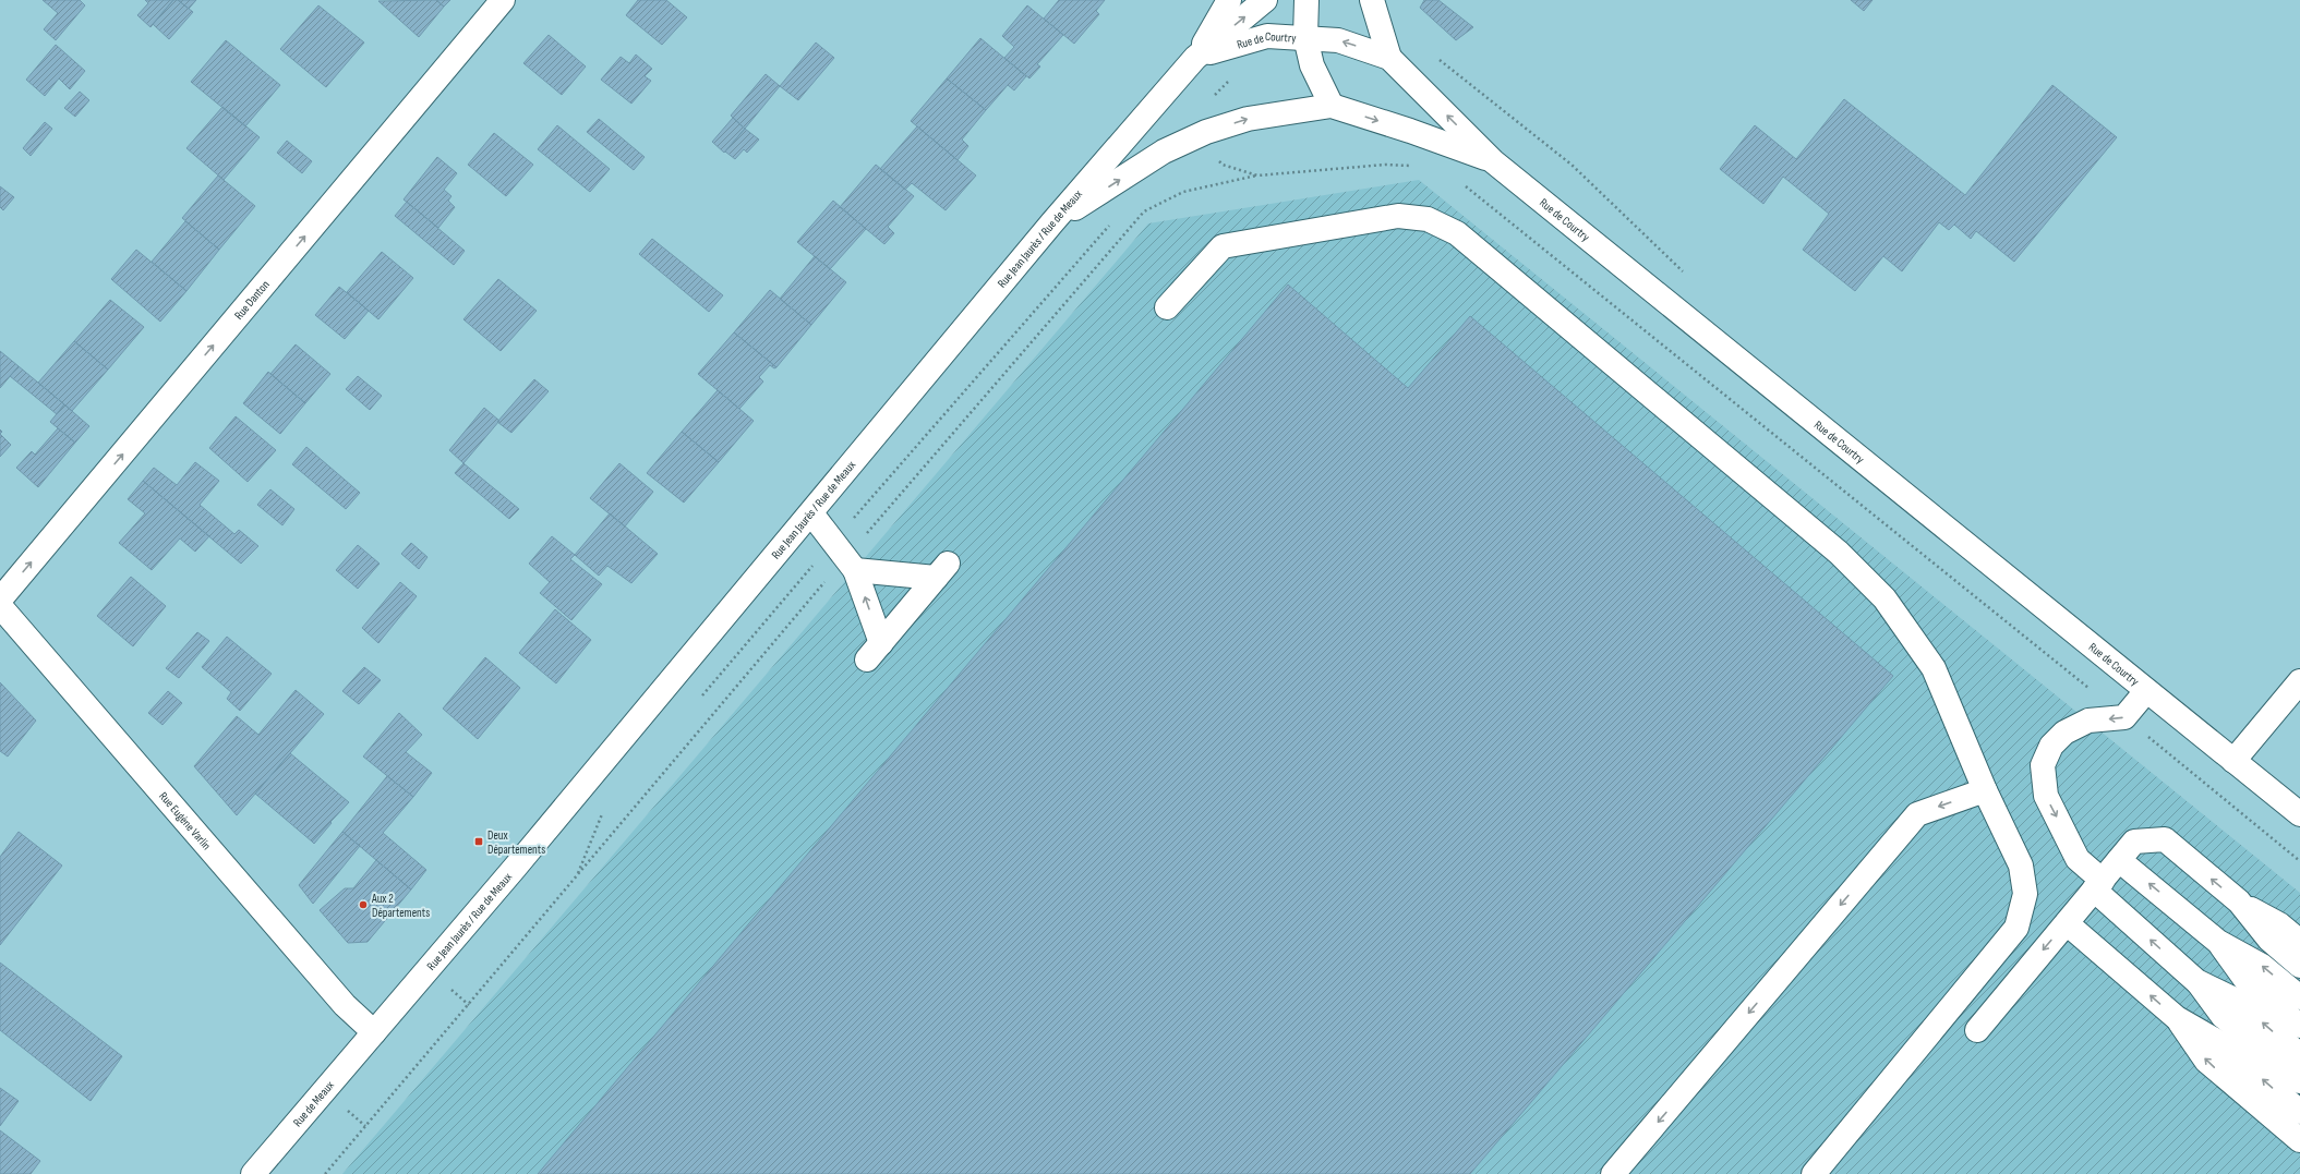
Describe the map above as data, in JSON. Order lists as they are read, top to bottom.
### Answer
{
  "streets": {
    "main road": [
      "Rue de Courtry",
      "Rue Jean Jaurès / Rue de Meaux",
      "Rue Danton",
      "Rue Eugène Varlin",
      "Rue de Meaux"
    ]
  },
  "crossings": [
    ["Rue de Courtry", "Rue Jean Jaurès / Rue de Meaux"],
    ["Rue Jean Jaurès / Rue de Meaux", "Rue Eugène Varlin"],
    ["Rue Jean Jaurès / Rue de Meaux", "Rue de Meaux"],
    ["Rue Eugène Varlin", "Rue de Meaux"]
  ],
  "one_way": ["Rue Danton"],
  "places": {
    "transit": ["Deux Départements"],
    "other": ["Aux 2 Départements"]
  }
}
